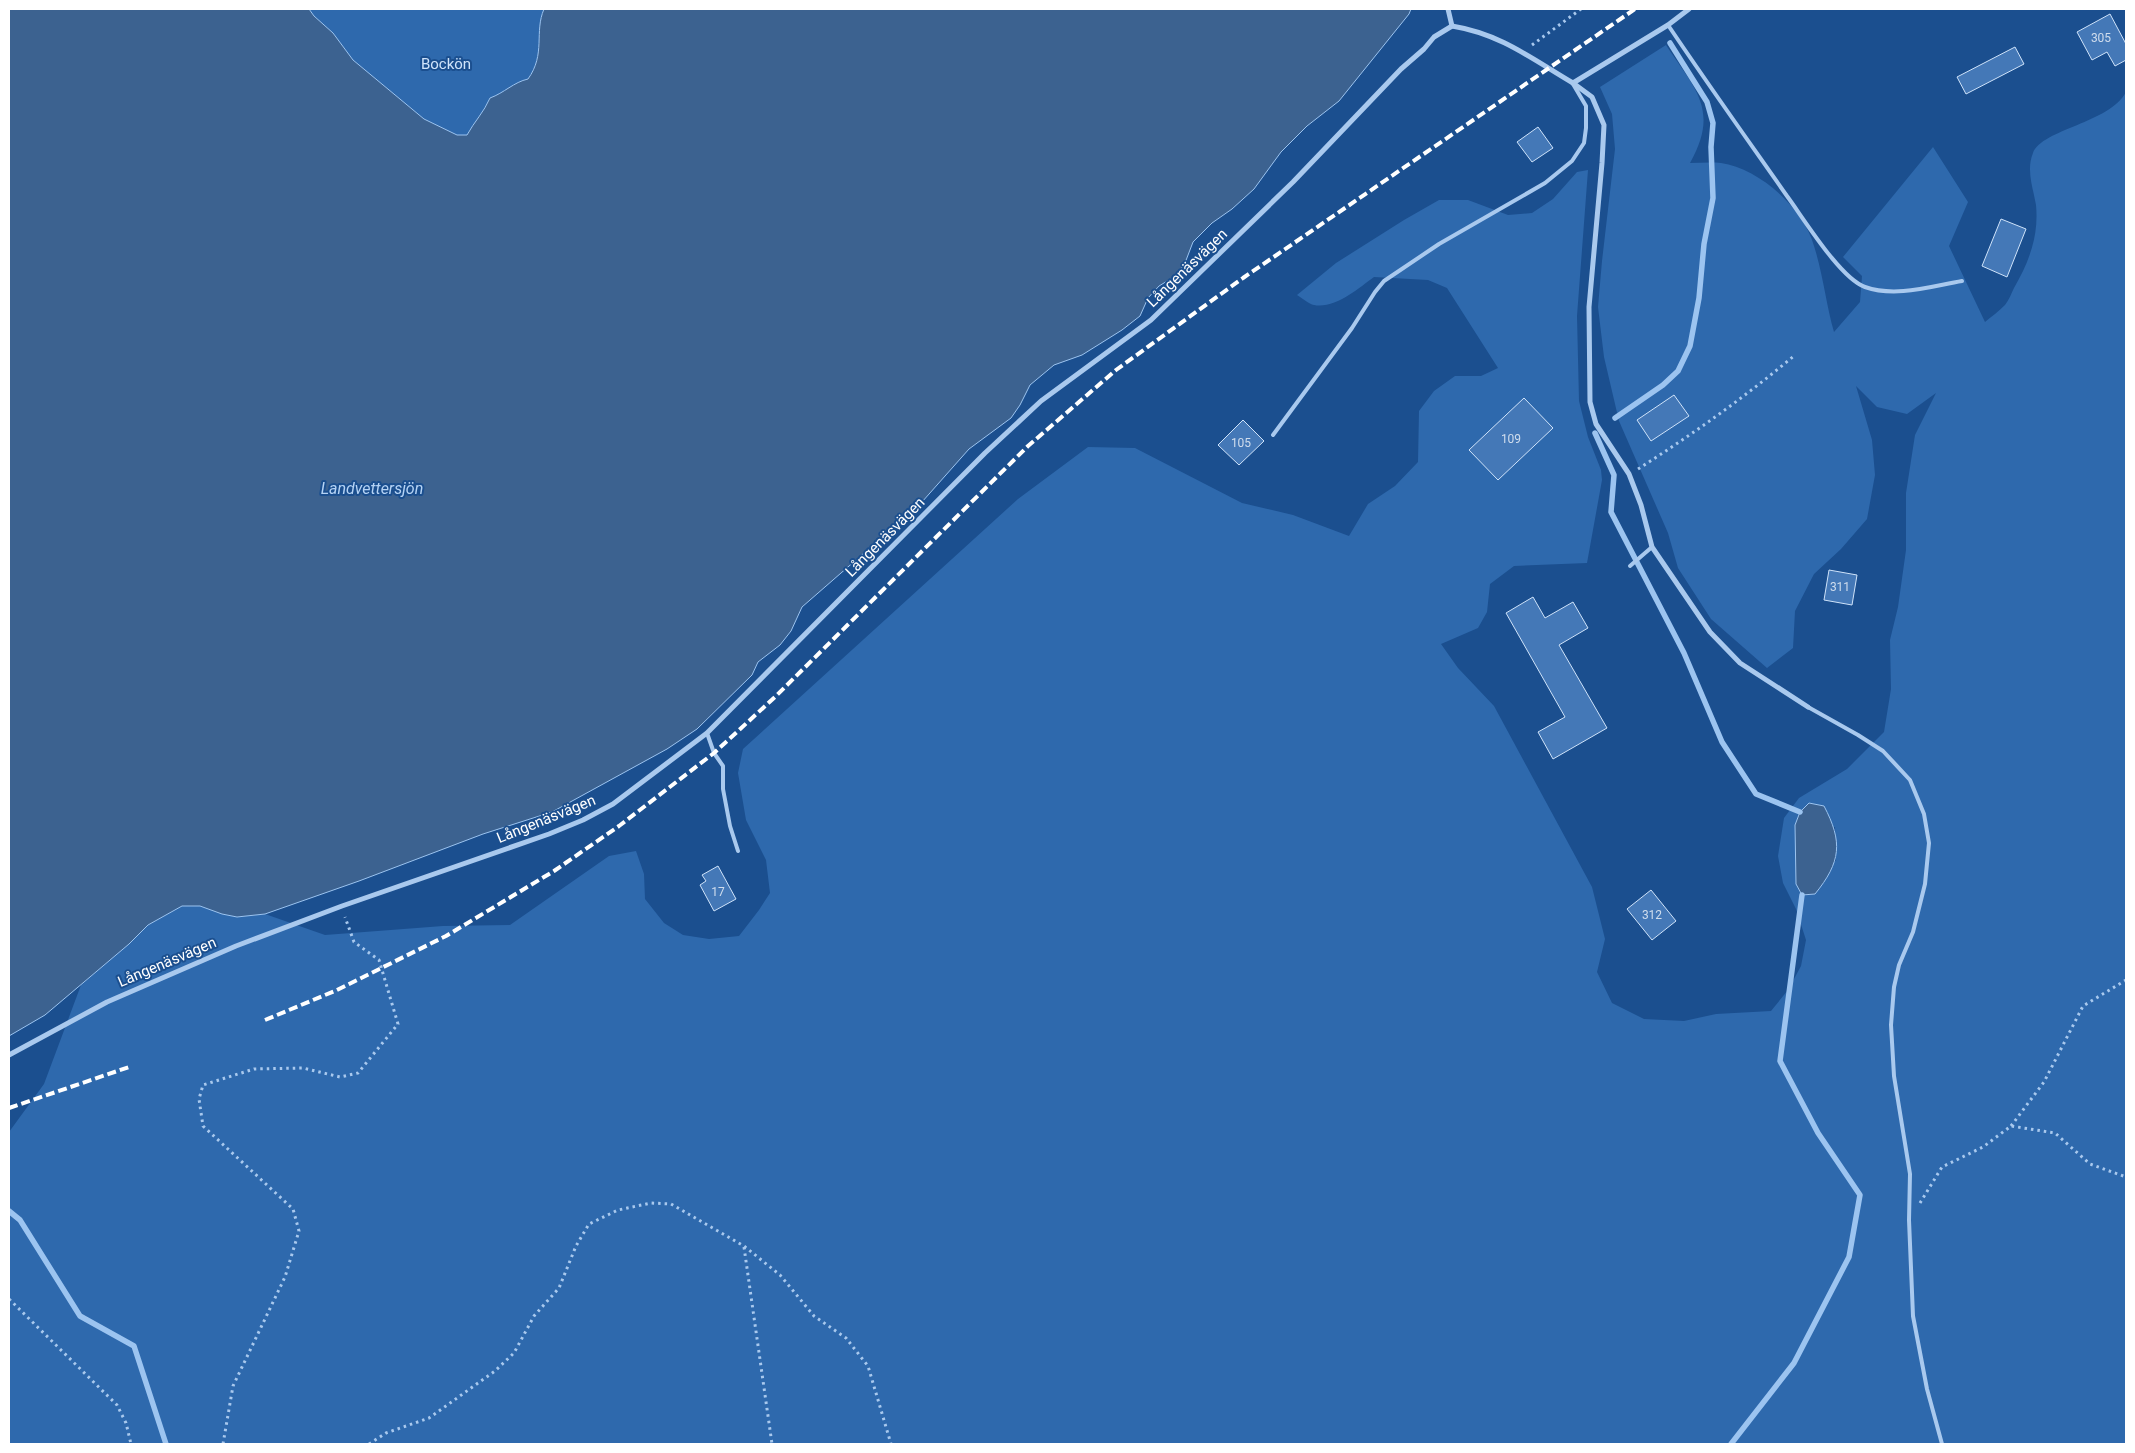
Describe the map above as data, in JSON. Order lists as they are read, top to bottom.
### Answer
{
  "streets": {
    "street": ["Långenäsvägen"]
  },
  "water": ["Landvettersjön"],
  "parks": ["Bockön"],
  "house_numbers": [
    "305",
    "109",
    "105",
    "311",
    "17",
    "312"
  ]
}
